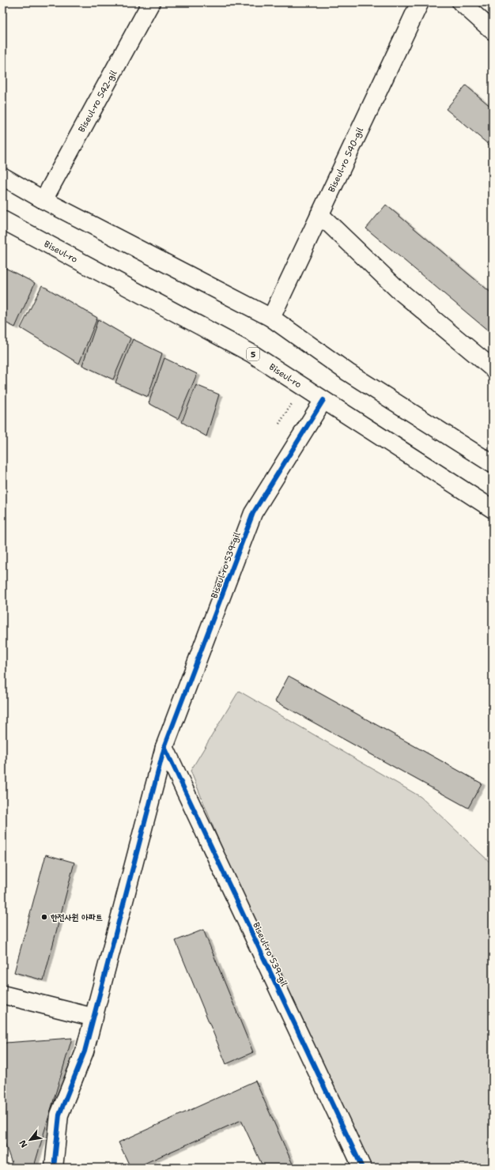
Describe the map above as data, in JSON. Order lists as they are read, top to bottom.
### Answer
{
  "streets": {
    "street": [
      "Biseul-ro 542-gil",
      "Biseul-ro 540-gil",
      "Biseul-ro",
      "5",
      "Biseul-ro 539-gil"
    ]
  },
  "crossings": [
    ["Biseul-ro", "Biseul-ro 539-gil"]
  ],
  "places": ["한전사원 아파트"],
  "north": "bottom left"
}
